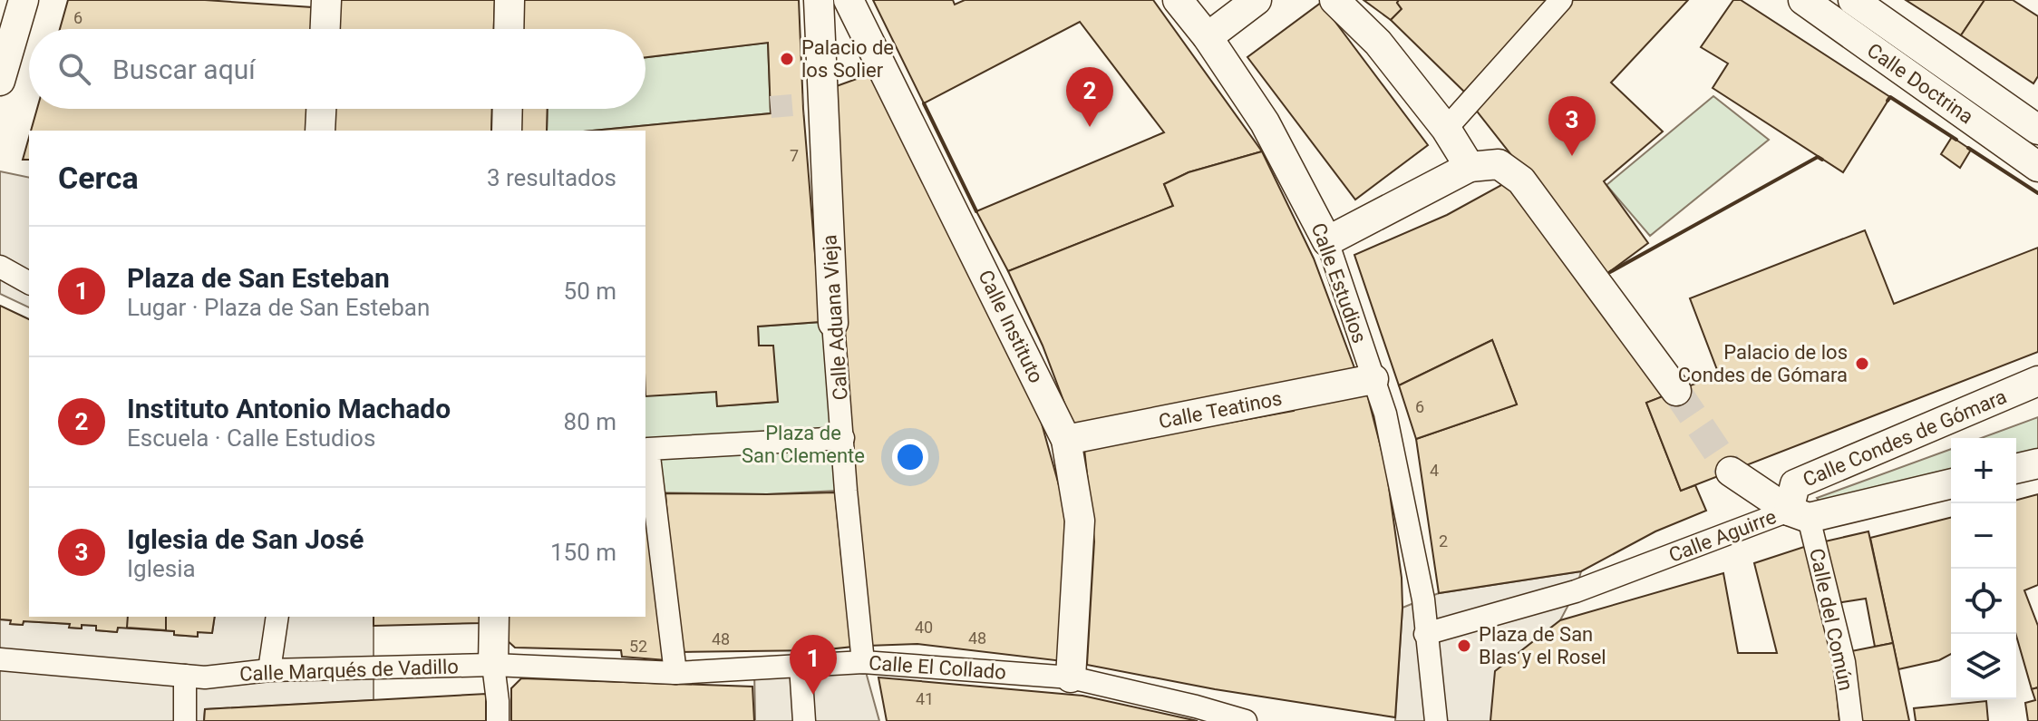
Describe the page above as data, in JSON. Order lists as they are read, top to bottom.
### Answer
{
  "streets": {
    "street": [
      "Calle Doctrina",
      "Calle Estudios",
      "Calle Aduana Vieja",
      "Calle Instituto",
      "Calle Teatinos",
      "Calle Condes de Gómara",
      "Calle Aguirre",
      "Calle del Común",
      "Calle El Collado",
      "Calle Marqués de Vadillo"
    ]
  },
  "crossings": [
    ["Calle Estudios", "Calle Teatinos"],
    ["Calle Estudios", "Calle Aguirre"],
    ["Calle Aduana Vieja", "Calle El Collado"],
    ["Calle Instituto", "Calle Teatinos"],
    ["Calle Instituto", "Calle El Collado"],
    ["Calle Condes de Gómara", "Calle Aguirre"],
    ["Calle Condes de Gómara", "Calle del Común"],
    ["Calle Aguirre", "Calle del Común"],
    ["Calle El Collado", "Calle Marqués de Vadillo"]
  ],
  "parks": ["Plaza de San Clemente"],
  "places": ["Palacio de los Solier", "Palacio de los Condes de Gómara", "Plaza de San Blas y el Rosel"],
  "house_numbers": [
    "6",
    "7",
    "6",
    "4",
    "2",
    "40",
    "48",
    "48",
    "52",
    "41"
  ],
  "page": {
    "search": "Buscar aquí",
    "pins": ["2", "3", "1"],
    "heading": ["Cerca", "3 resultados"],
    "list": [
      {
        "mark": "1",
        "name": "Plaza de San Esteban",
        "note": "Lugar · Plaza de San Esteban",
        "value": "50 m"
      },
      {
        "mark": "2",
        "name": "Instituto Antonio Machado",
        "note": "Escuela · Calle Estudios",
        "value": "80 m"
      },
      {
        "mark": "3",
        "name": "Iglesia de San José",
        "note": "Iglesia",
        "value": "150 m"
      }
    ],
    "map_buttons": ["+", "−"]
  }
}
